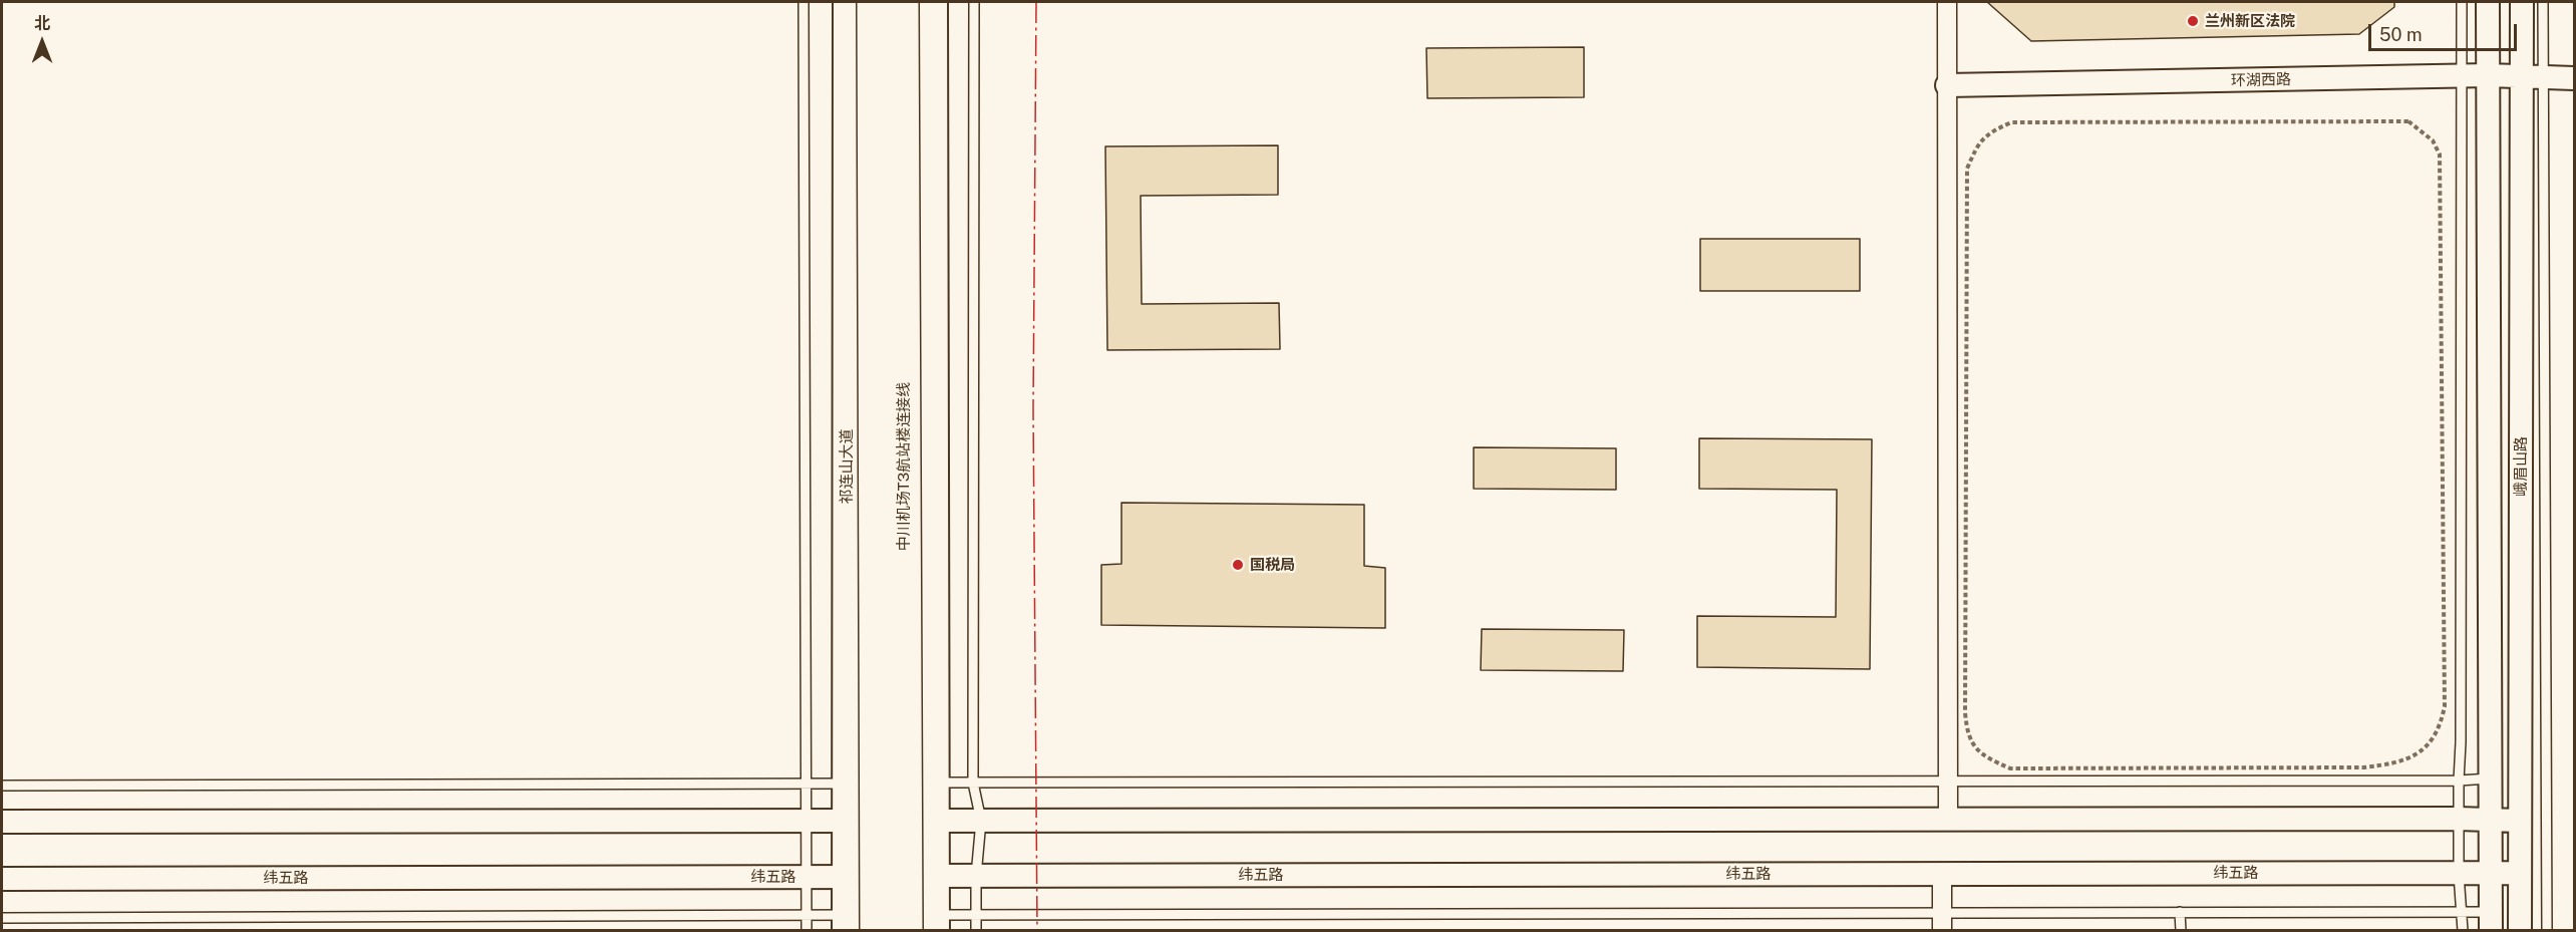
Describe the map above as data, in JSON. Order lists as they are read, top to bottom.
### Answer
{
  "streets": {
    "highway": ["中川机场T3航站楼连接线"],
    "main road": ["祁连山大道"],
    "street": ["环湖西路", "峨眉山路", "纬五路"]
  },
  "crossings": [
    ["环湖西路", "峨眉山路"],
    ["祁连山大道", "中川机场T3航站楼连接线"],
    ["祁连山大道", "纬五路"],
    ["峨眉山路", "纬五路"]
  ],
  "places": ["兰州新区法院", "国税局"],
  "scale_bar": "50 m",
  "north": "top"
}
